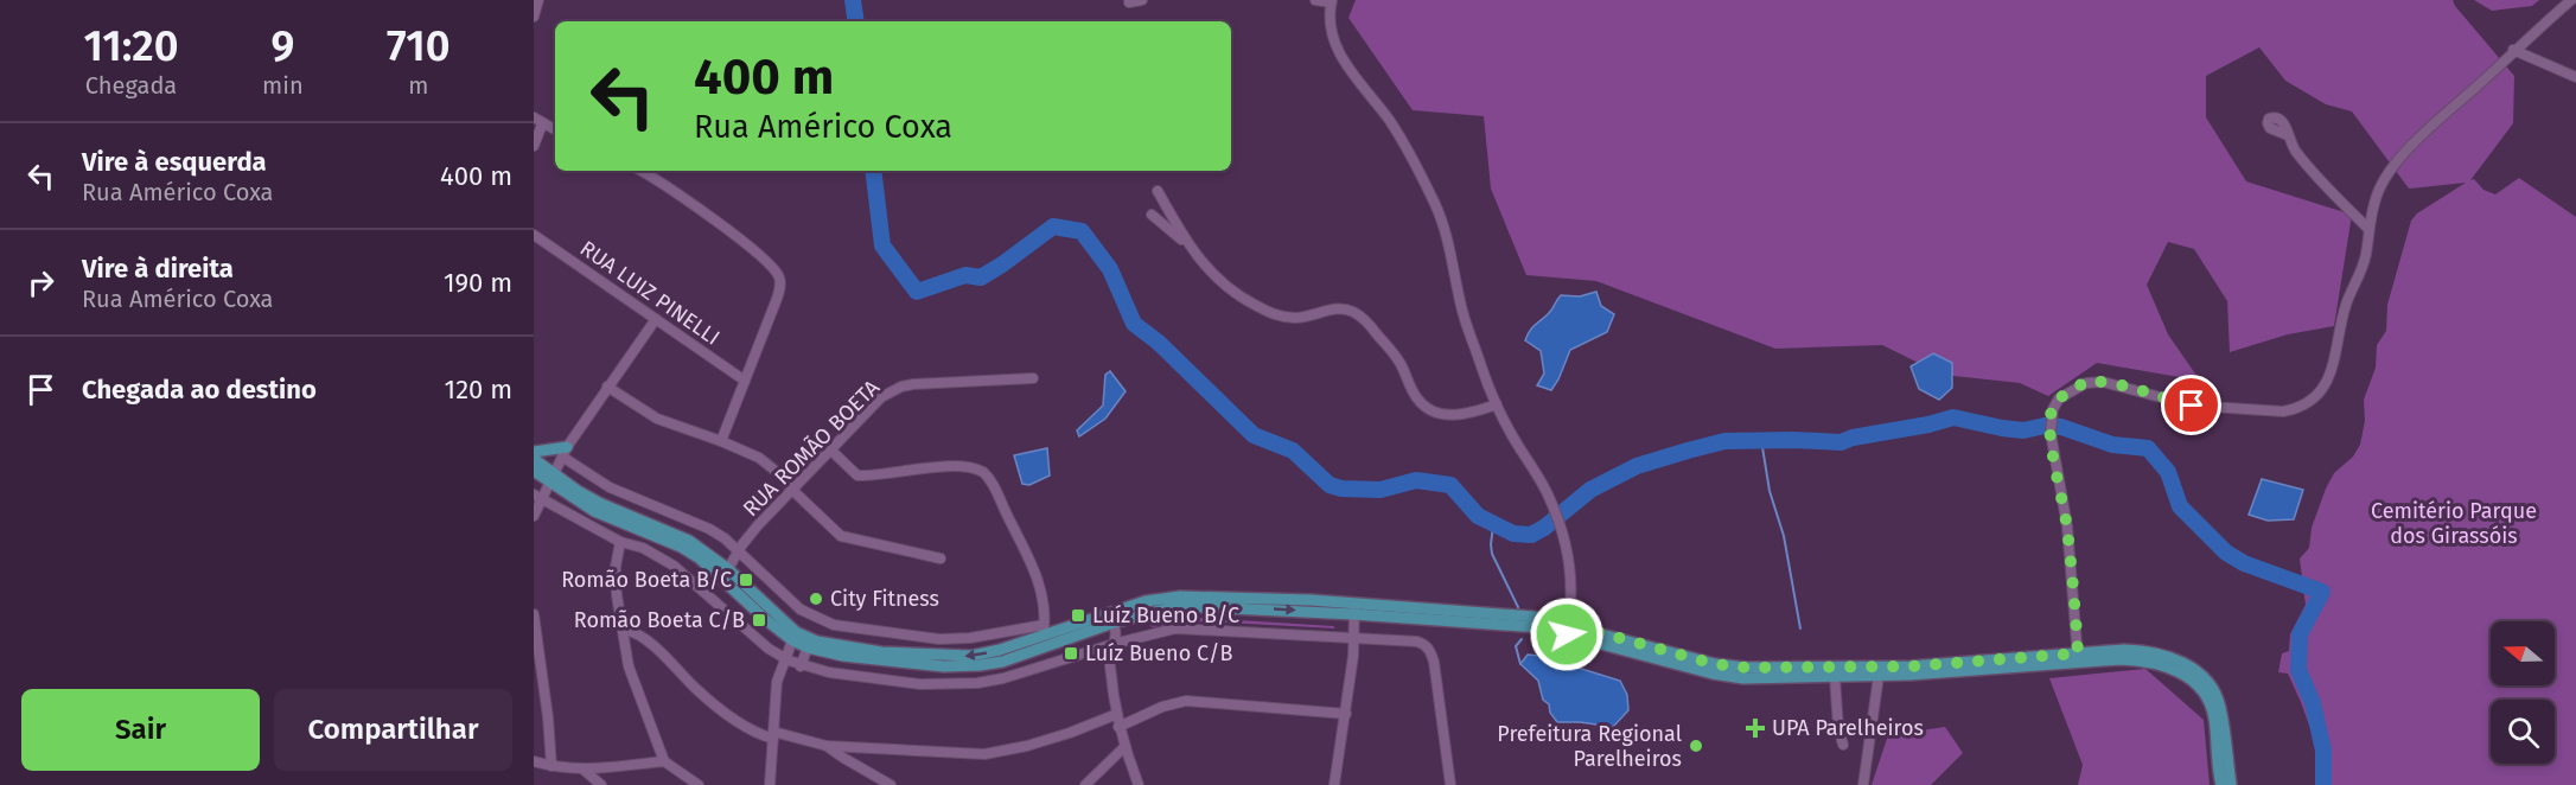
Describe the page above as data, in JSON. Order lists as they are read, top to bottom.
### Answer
{
  "streets": {
    "street": ["RUA LUIZ PINELLI", "RUA ROMÃO BOETA"]
  },
  "parks": ["Cemitério Parque dos Girassóis"],
  "places": {
    "transit": [
      "Romão Boeta B/C",
      "Luíz Bueno B/C",
      "Romão Boeta C/B",
      "Luíz Bueno C/B"
    ],
    "other": ["City Fitness", "Prefeitura Regional Parelheiros"],
    "health": ["UPA Parelheiros"]
  },
  "north": "left",
  "page": {
    "eta": [
      "11:20",
      "Chegada",
      "9",
      "min",
      "710",
      "m"
    ],
    "turn": ["400 m", "Rua Américo Coxa"],
    "list": [
      {
        "name": "Vire à esquerda",
        "note": "Rua Américo Coxa",
        "value": "400 m"
      },
      {
        "name": "Vire à direita",
        "note": "Rua Américo Coxa",
        "value": "190 m"
      },
      {
        "name": "Chegada ao destino",
        "value": "120 m"
      }
    ],
    "buttons": ["Sair", "Compartilhar"]
  }
}
